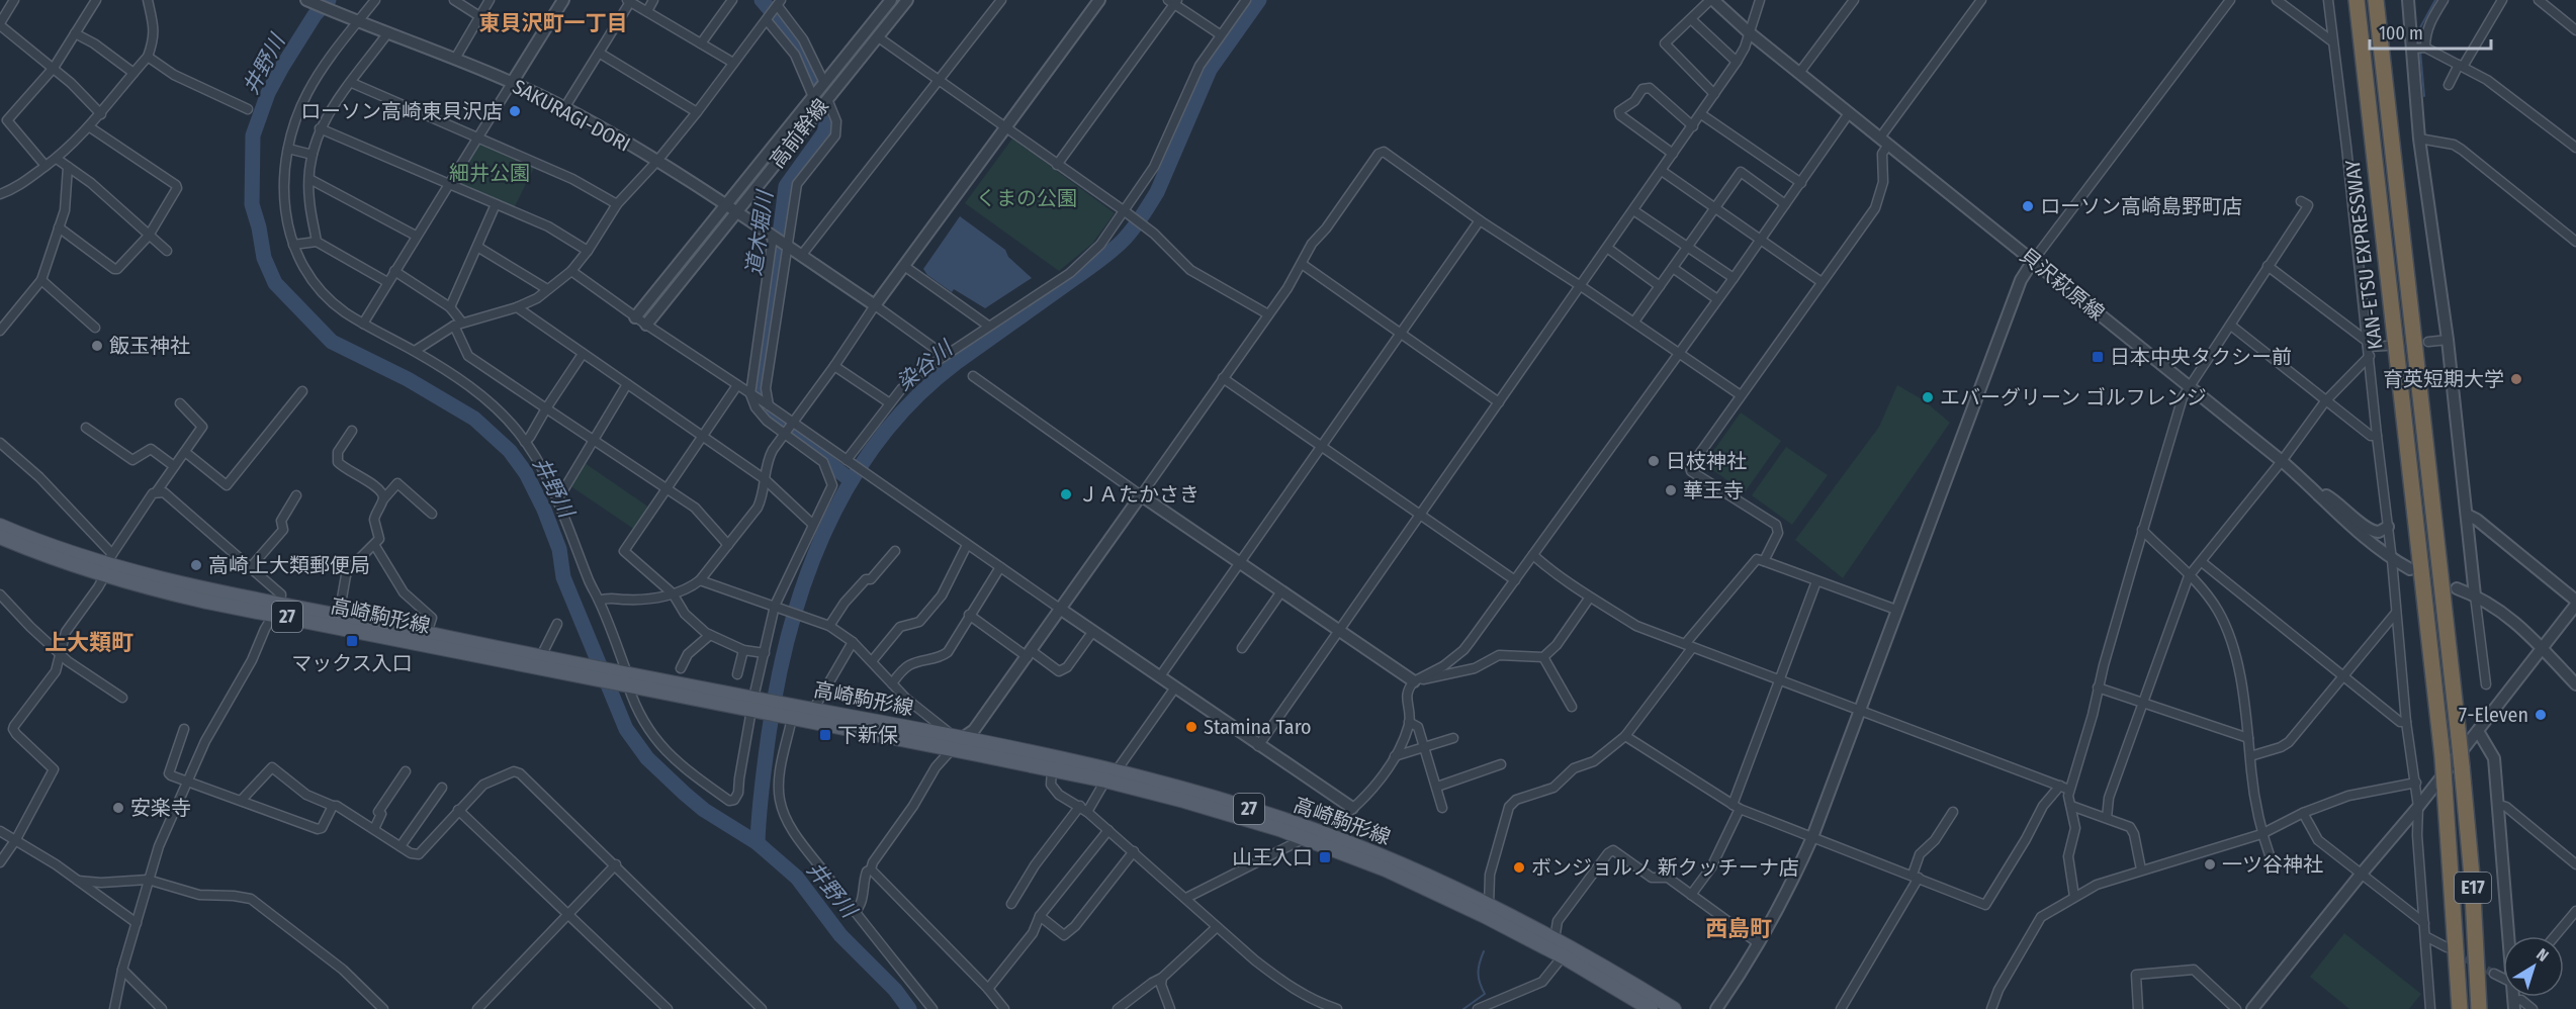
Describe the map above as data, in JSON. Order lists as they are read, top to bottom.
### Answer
{
  "streets": {
    "highway": ["KAN-ETSU EXPRESSWAY", "E17"],
    "main road": ["高崎駒形線", "27"],
    "street": ["SAKURAGI-DORI", "高前幹線", "貝沢萩原線"]
  },
  "crossings": [
    ["SAKURAGI-DORI", "高前幹線"],
    ["高崎駒形線", "27"]
  ],
  "districts": ["東貝沢町一丁目", "上大類町", "西島町"],
  "water": ["井野川", "道木堀川", "染谷川"],
  "parks": ["細井公園", "くまの公園"],
  "places": {
    "other": [
      "ローソン高崎東貝沢店",
      "ローソン高崎島野町店",
      "飯玉神社",
      "育英短期大学",
      "エバーグリーン ゴルフレンジ",
      "日枝神社",
      "華王寺",
      "ＪＡたかさき",
      "高崎上大類郵便局",
      "7-Eleven",
      "Stamina Taro",
      "安楽寺",
      "一ツ谷神社",
      "ボンジョルノ 新クッチーナ店"
    ],
    "transit": [
      "日本中央タクシー前",
      "マックス入口",
      "下新保",
      "山王入口"
    ]
  },
  "scale_bar": "100 m",
  "north": "top right"
}
